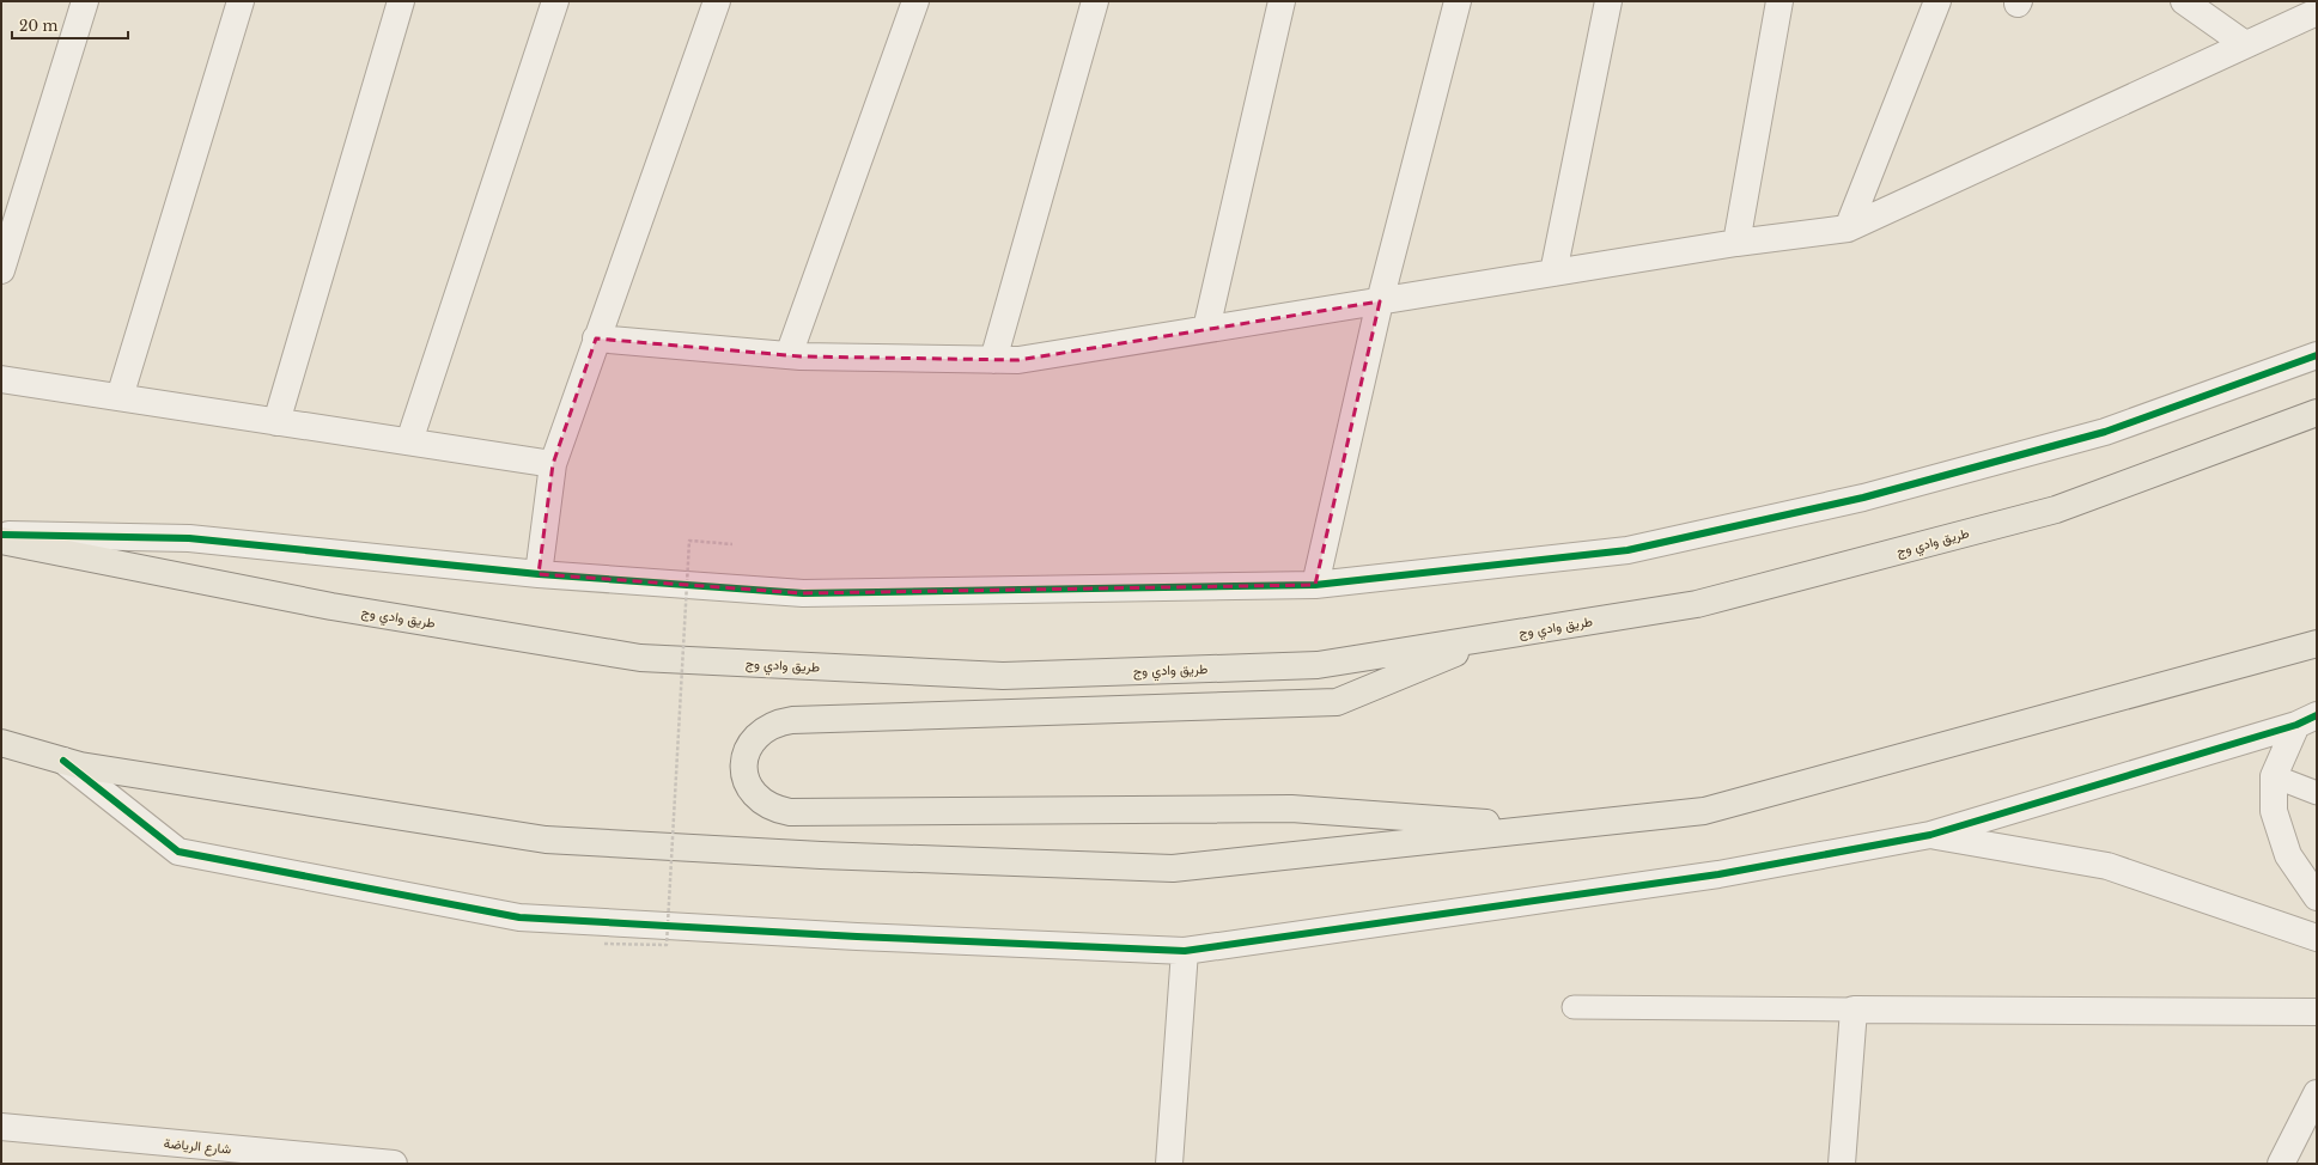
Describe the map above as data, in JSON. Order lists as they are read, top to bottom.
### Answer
{
  "streets": {
    "main road": ["طريق وادي وج"],
    "street": ["شارع الرياضة"]
  },
  "scale_bar": "20 m"
}
